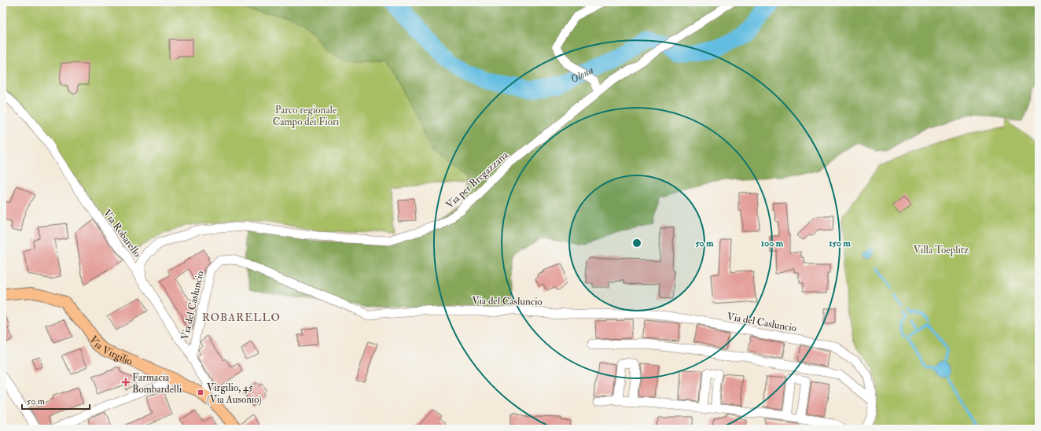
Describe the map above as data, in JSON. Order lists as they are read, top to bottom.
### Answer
{
  "streets": {
    "main road": ["Via Virgilio"],
    "street": ["Via per Bregazzana", "Via Robarello", "Via del Casluncio"]
  },
  "crossings": [
    ["Via per Bregazzana", "Via Robarello"],
    ["Via Robarello", "Via del Casluncio"],
    ["Via Robarello", "Via Virgilio"]
  ],
  "districts": ["ROBARELLO"],
  "water": ["Olona"],
  "parks": ["Parco regionale Campo dei Fiori", "Villa Toeplitz"],
  "places": {
    "health": ["Farmacia Bombardelli"],
    "transit": ["Virgilio, 45 (Via Ausonio)"]
  },
  "scale_bar": "50 m",
  "rings": ["50 m", "100 m", "150 m"]
}
